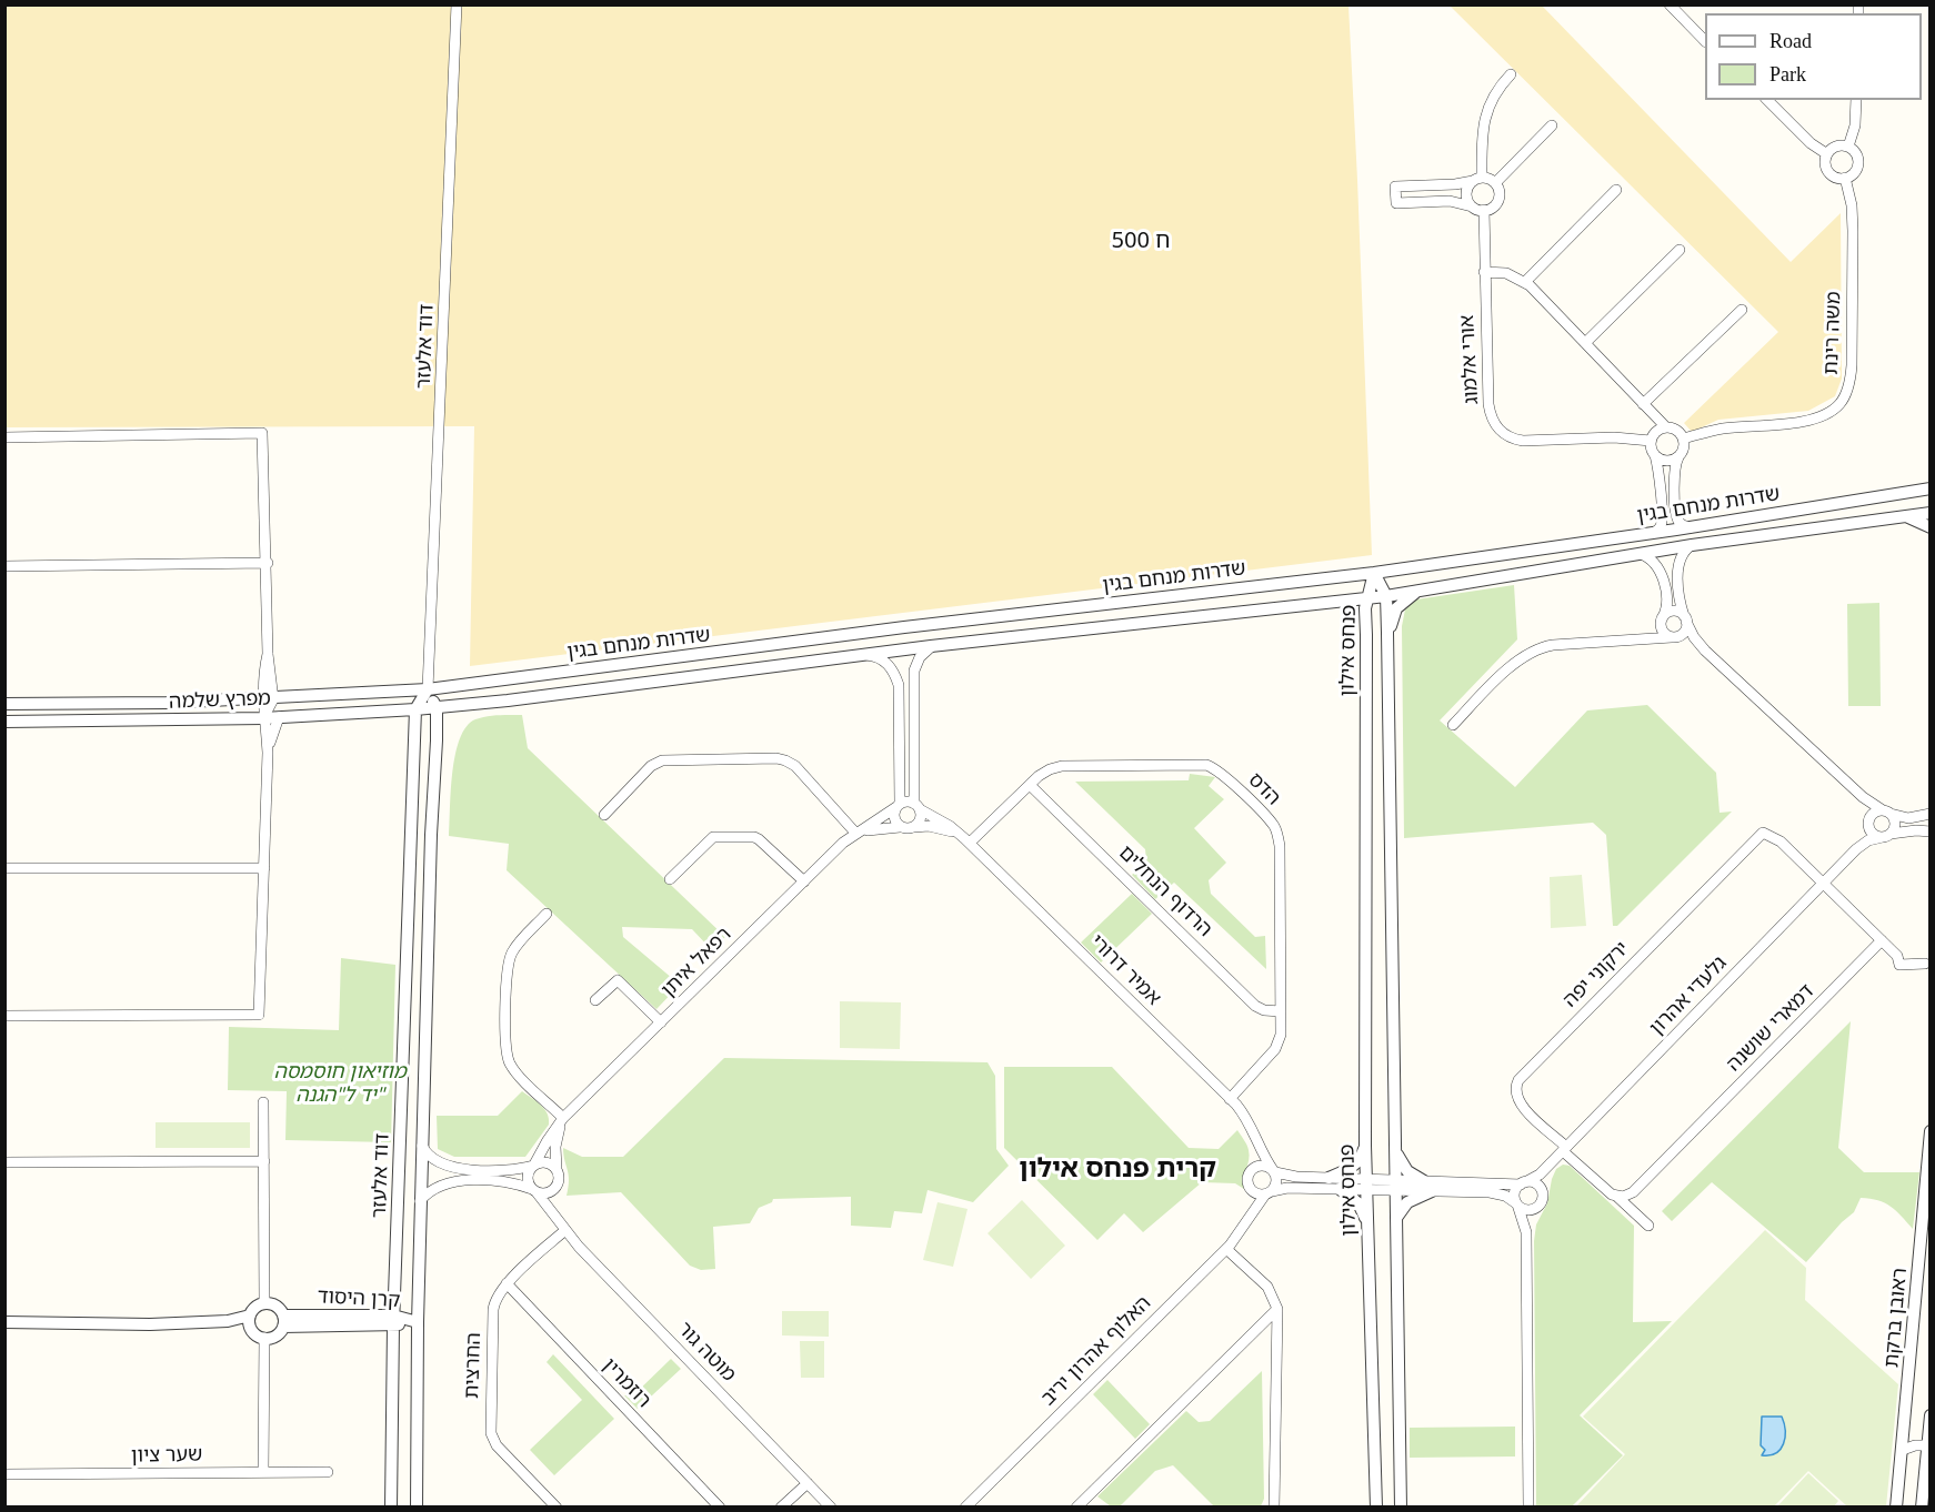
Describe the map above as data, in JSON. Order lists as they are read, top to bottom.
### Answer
{
  "streets": {
    "street": [
      "משה רינת",
      "דוד אלעזר",
      "אורי אלמוג",
      "שדרות מנחם בגין",
      "פנחס אילון",
      "מפרץ שלמה",
      "הדס",
      "הרדוף הנחלים",
      "רפאל איתן",
      "אמיר דרורי",
      "ירקוני יפה",
      "גלעדי אהרון",
      "דמארי שושנה",
      "קרן היסוד",
      "ראובן ברקת",
      "האלוף אהרון יריב",
      "מוטה גור",
      "החרצית",
      "רוזמרין",
      "שער ציון"
    ]
  },
  "crossings": [
    ["משה רינת", "אורי אלמוג"],
    ["דוד אלעזר", "שדרות מנחם בגין"],
    ["דוד אלעזר", "מפרץ שלמה"],
    ["דוד אלעזר", "קרן היסוד"],
    ["שדרות מנחם בגין", "פנחס אילון"],
    ["שדרות מנחם בגין", "מפרץ שלמה"],
    ["הדס", "הרדוף הנחלים"],
    ["הדס", "אמיר דרורי"],
    ["רפאל איתן", "אמיר דרורי"],
    ["רפאל איתן", "מוטה גור"],
    ["אמיר דרורי", "האלוף אהרון יריב"],
    ["ירקוני יפה", "גלעדי אהרון"],
    ["מוטה גור", "החרצית"],
    ["החרצית", "רוזמרין"]
  ],
  "districts": ["ח 500", "קרית פנחס אילון"],
  "parks": ["מוזיאון חוסמסה יד ל\"הגנה\""],
  "legend": ["Road", "Park"]
}
